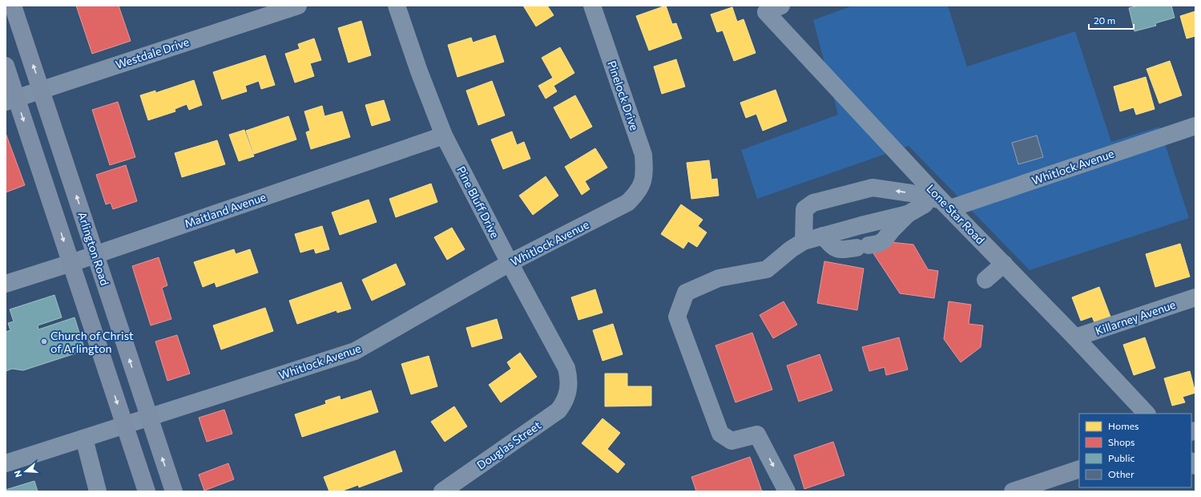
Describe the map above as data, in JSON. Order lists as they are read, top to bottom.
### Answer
{
  "streets": {
    "main road": ["Arlington Road"],
    "street": [
      "Westdale Drive",
      "Pinelock Drive",
      "Whitlock Avenue",
      "Pine Bluff Drive",
      "Maitland Avenue",
      "Lone Star Road",
      "Killarney Avenue",
      "Douglas Street"
    ]
  },
  "crossings": [
    ["Westdale Drive", "Arlington Road"],
    ["Pinelock Drive", "Whitlock Avenue"],
    ["Whitlock Avenue", "Pine Bluff Drive"],
    ["Whitlock Avenue", "Lone Star Road"],
    ["Whitlock Avenue", "Arlington Road"],
    ["Pine Bluff Drive", "Maitland Avenue"],
    ["Pine Bluff Drive", "Douglas Street"],
    ["Maitland Avenue", "Arlington Road"],
    ["Lone Star Road", "Killarney Avenue"]
  ],
  "places": ["Church of Christ of Arlington"],
  "legend": [
    "Homes",
    "Shops",
    "Public",
    "Other"
  ],
  "scale_bar": "20 m",
  "north": "left"
}
